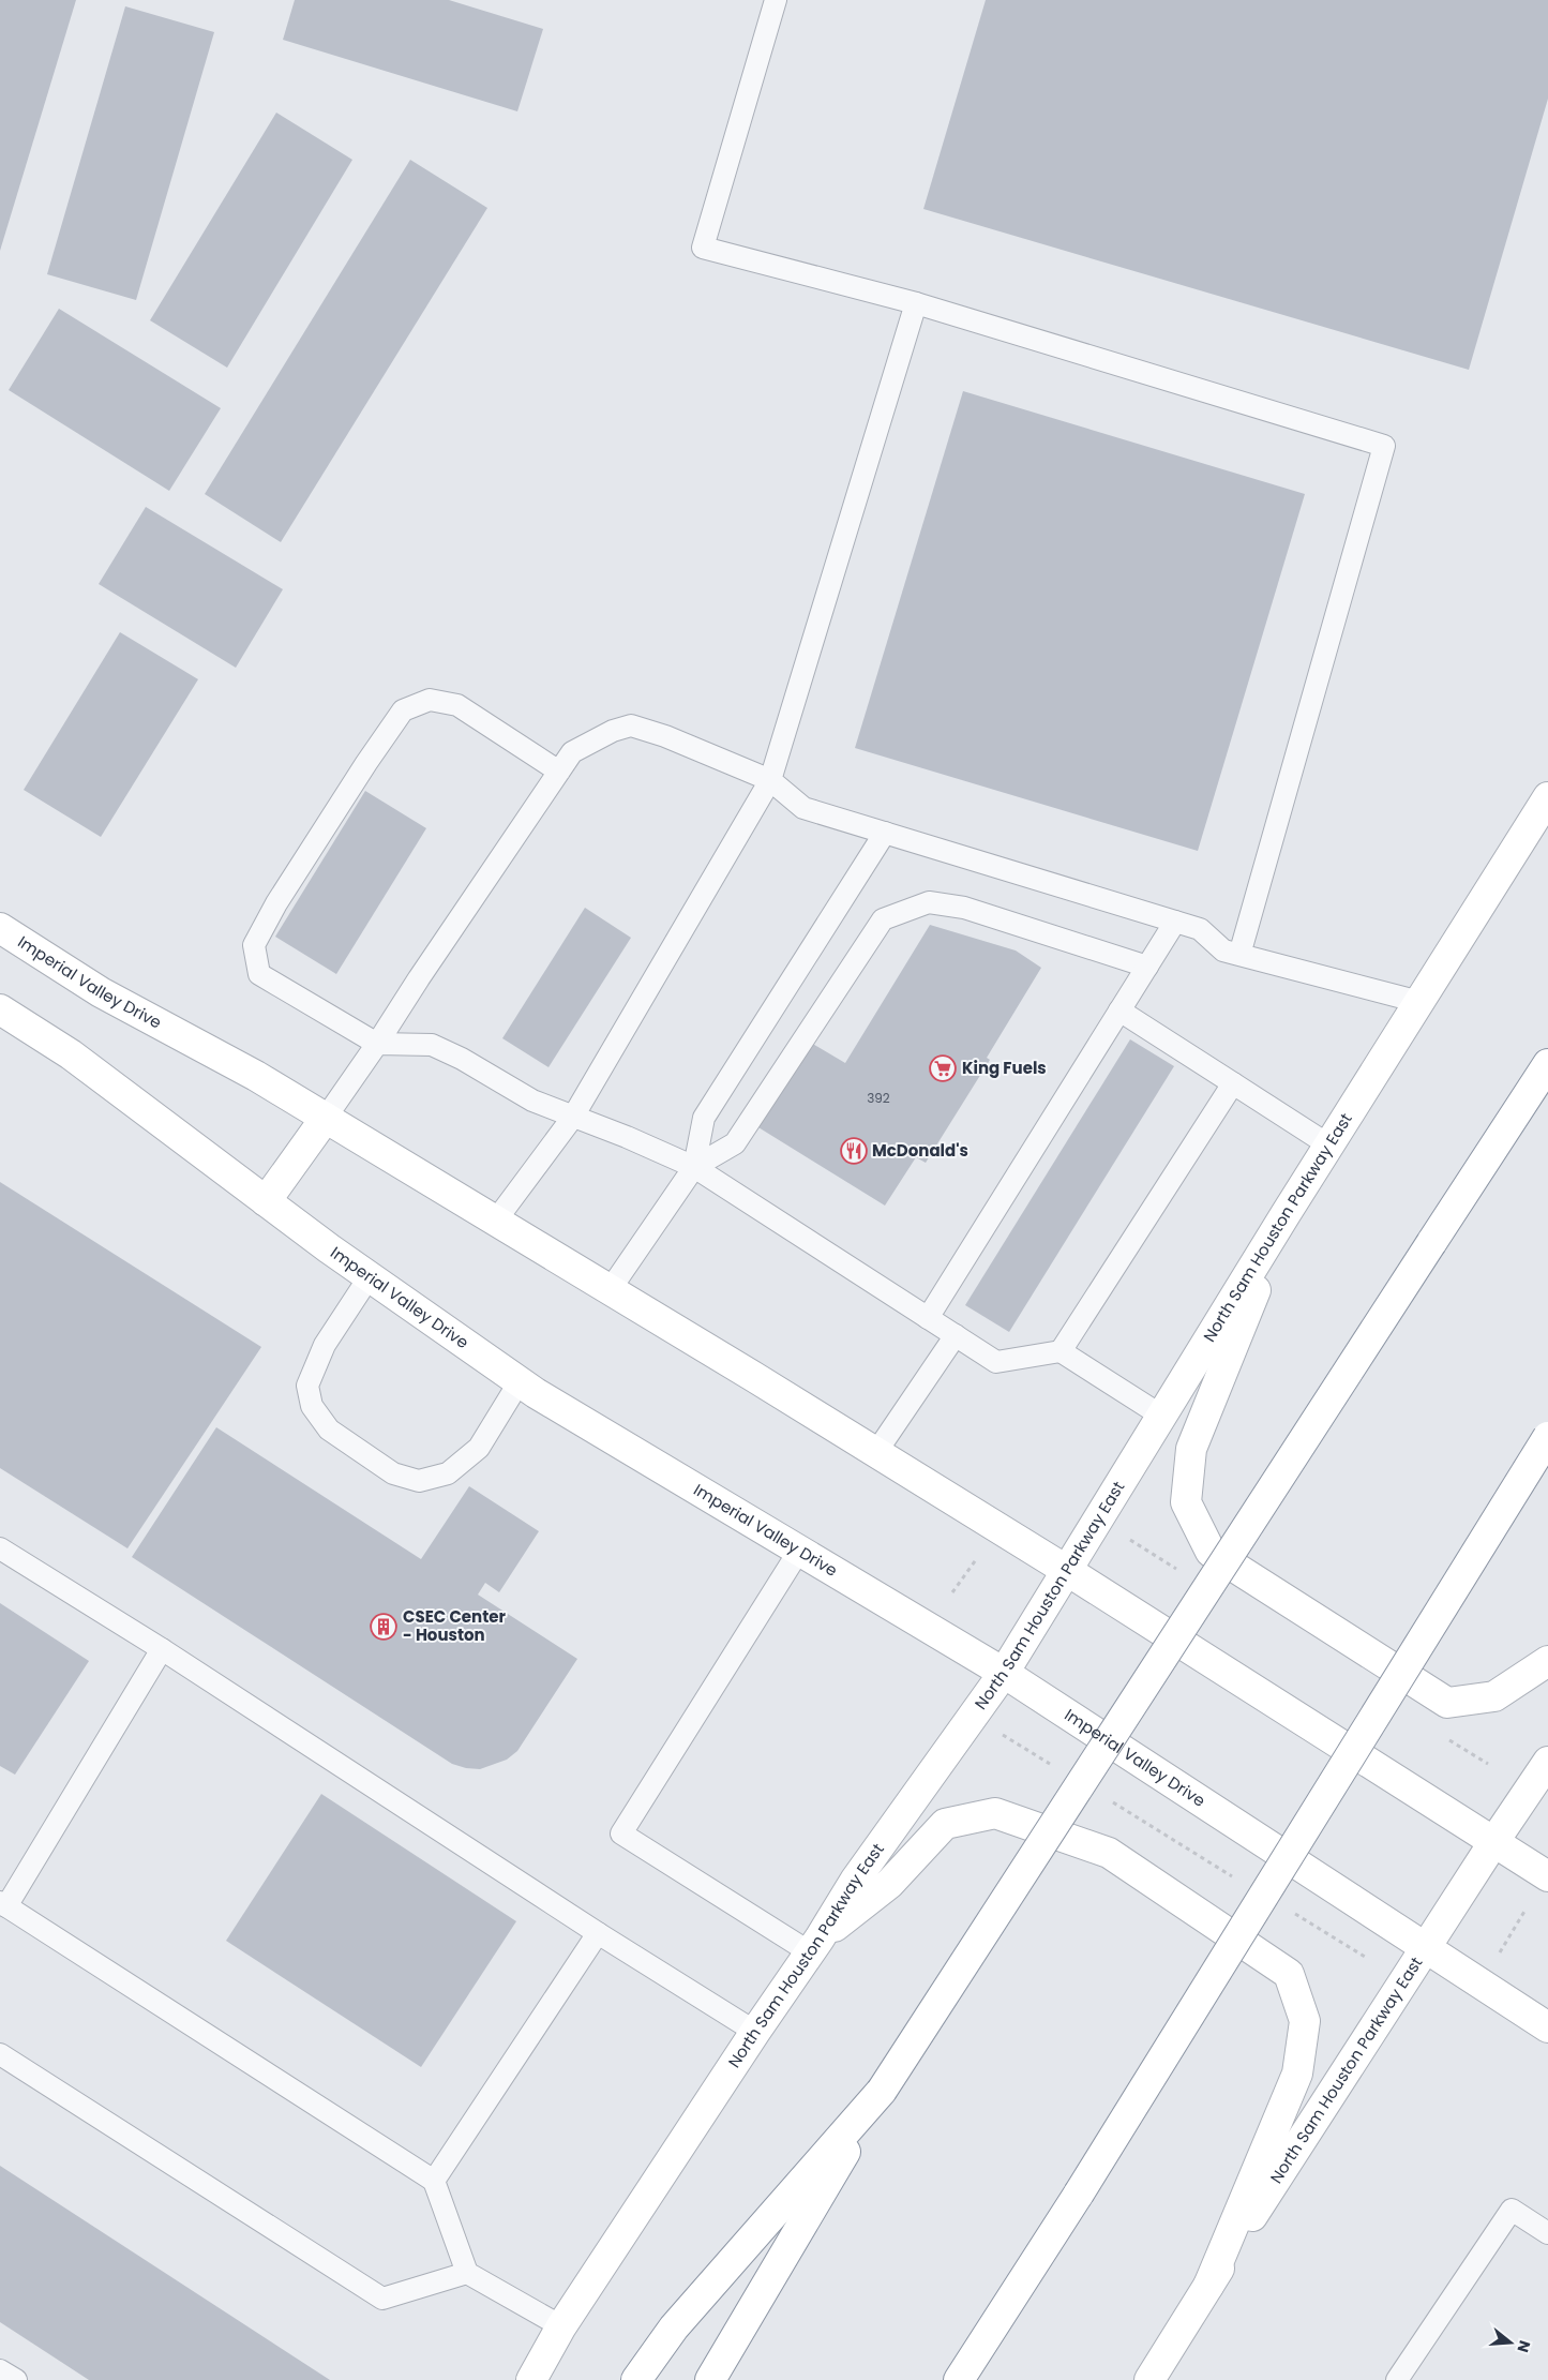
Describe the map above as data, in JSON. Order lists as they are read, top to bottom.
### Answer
{
  "streets": {
    "main road": ["Imperial Valley Drive", "North Sam Houston Parkway East"]
  },
  "crossings": [
    ["Imperial Valley Drive", "North Sam Houston Parkway East"]
  ],
  "places": {
    "supermarket": ["King Fuels"],
    "restaurant": ["McDonald's"],
    "building": ["CSEC Center - Houston"]
  },
  "house_numbers": ["392"],
  "north": "right"
}
